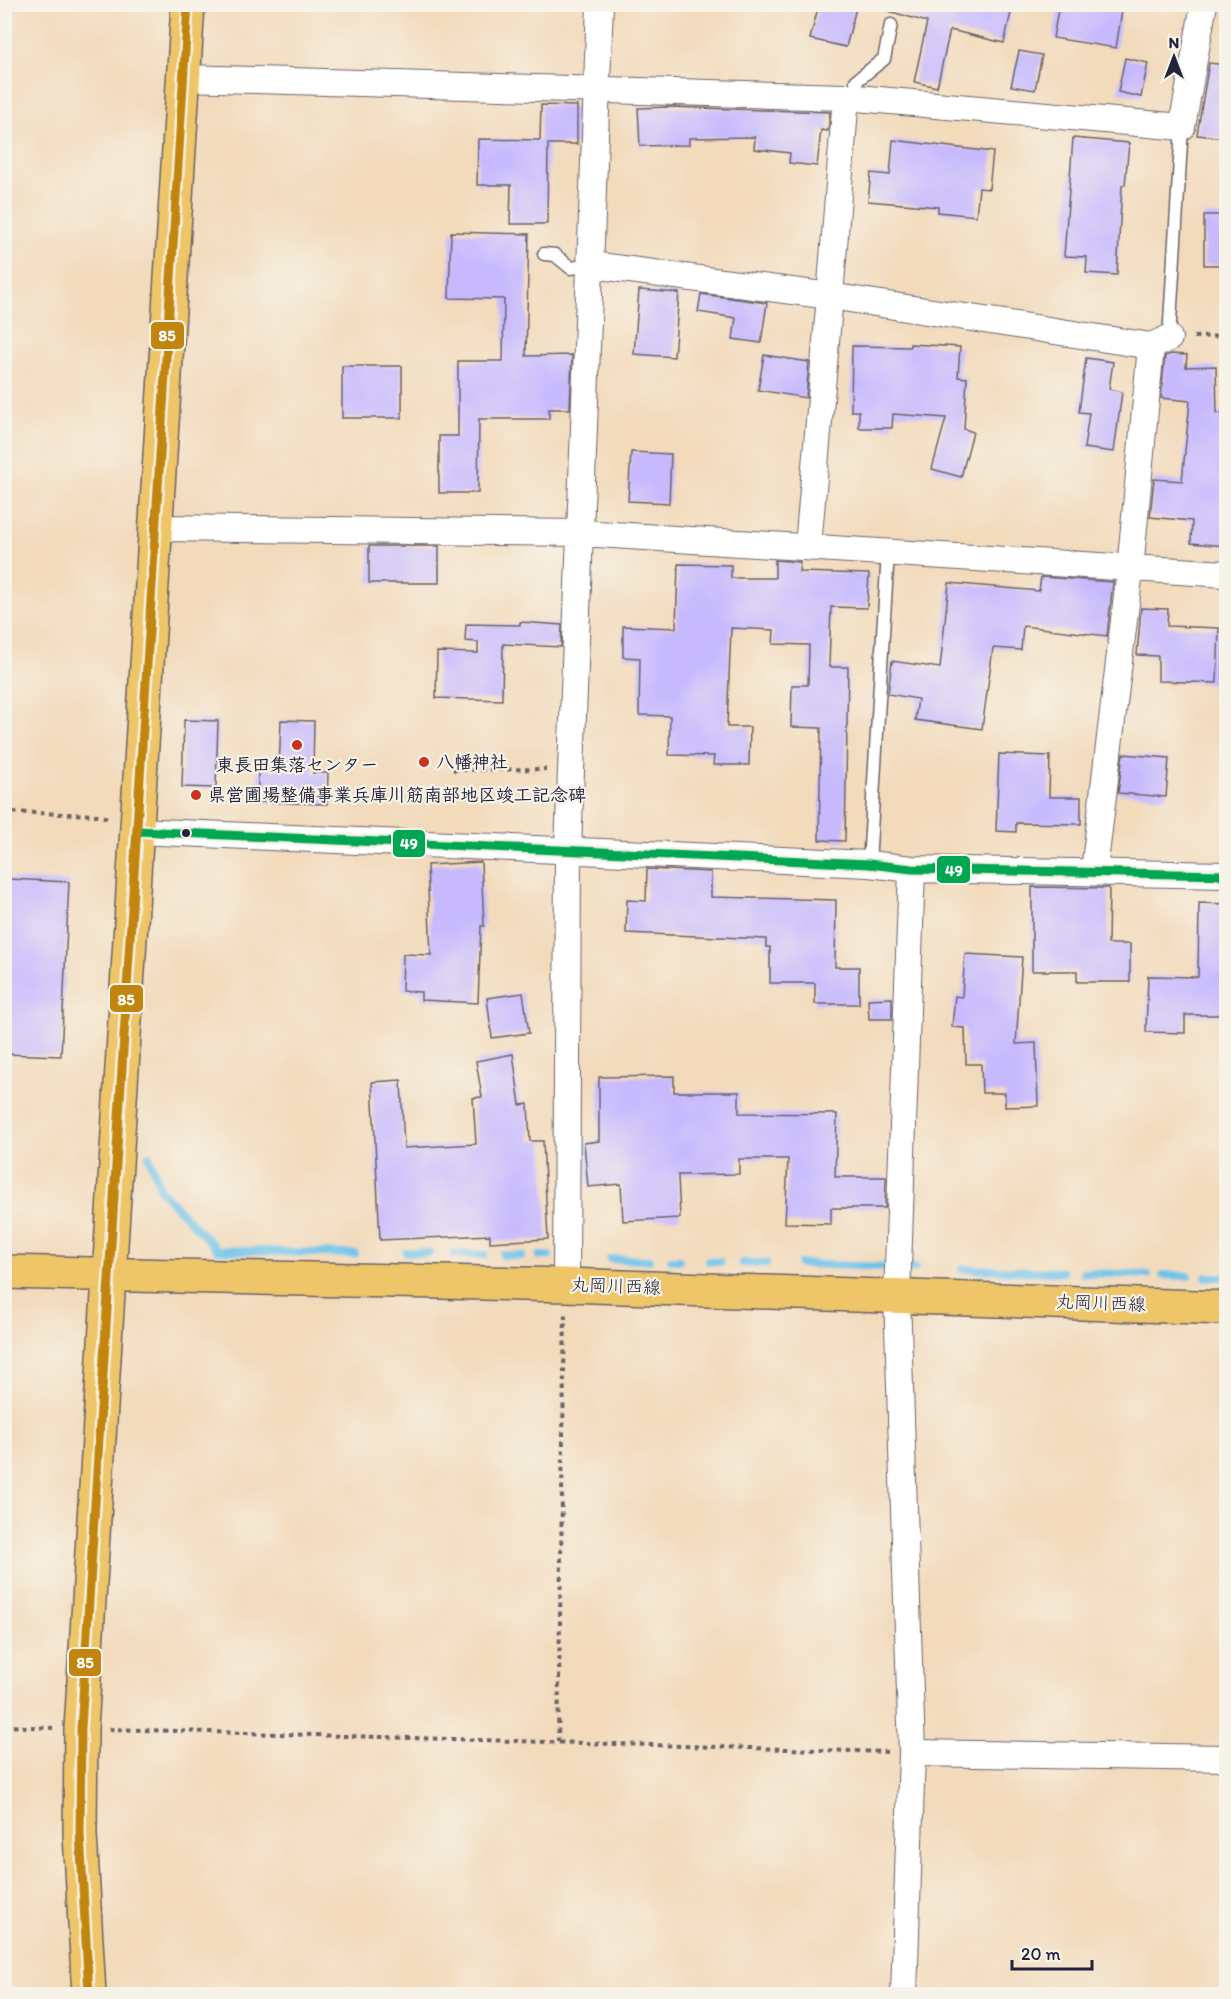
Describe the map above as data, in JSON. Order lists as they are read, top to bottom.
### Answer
{
  "streets": {
    "main road": ["丸岡川西線"]
  },
  "places": ["東長田集落センター", "八幡神社", "県営圃場整備事業兵庫川筋南部地区竣工記念碑"],
  "lines": ["transit line 85", "transit line 49"],
  "scale_bar": "20 m",
  "north": "top"
}
